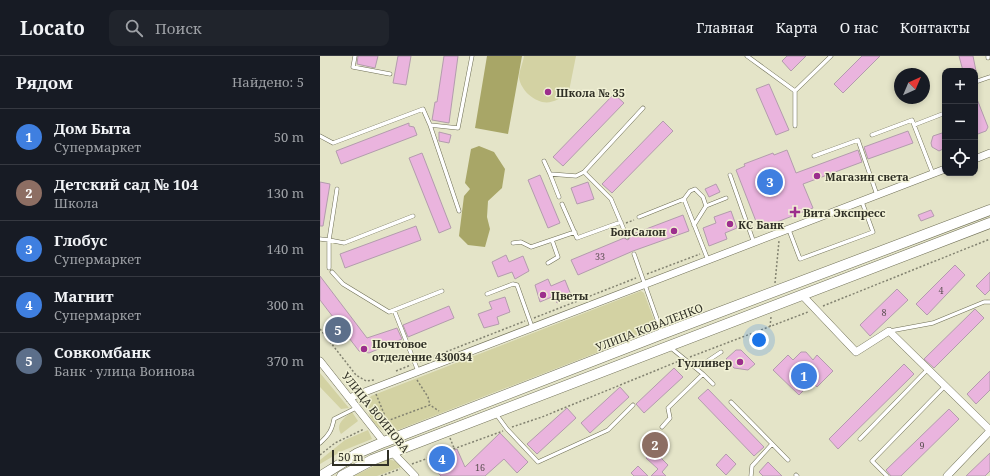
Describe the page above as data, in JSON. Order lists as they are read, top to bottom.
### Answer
{
  "streets": {
    "main road": ["УЛИЦА КОВАЛЕНКО", "УЛИЦА ВОИНОВА"]
  },
  "crossings": [
    ["УЛИЦА КОВАЛЕНКО", "УЛИЦА ВОИНОВА"]
  ],
  "places": {
    "other": [
      "Школа № 35",
      "Магазин света",
      "КС Банк",
      "БонСалон",
      "Цветы",
      "Почтовое отделение 430034",
      "Гулливер"
    ],
    "health": ["Вита Экспресс"]
  },
  "house_numbers": [
    "33",
    "4",
    "8",
    "9",
    "16"
  ],
  "scale_bar": "50 m",
  "north": "top right",
  "page": {
    "header": "Locato",
    "search": "Поиск",
    "nav": [
      "Главная",
      "Карта",
      "О нас",
      "Контакты"
    ],
    "heading": ["Рядом", "Найдено: 5"],
    "map_buttons": ["+", "−"],
    "list": [
      {
        "mark": "1",
        "name": "Дом Быта",
        "note": "Супермаркет",
        "value": "50 m"
      },
      {
        "mark": "2",
        "name": "Детский сад № 104",
        "note": "Школа",
        "value": "130 m"
      },
      {
        "mark": "3",
        "name": "Глобус",
        "note": "Супермаркет",
        "value": "140 m"
      },
      {
        "mark": "4",
        "name": "Магнит",
        "note": "Супермаркет",
        "value": "300 m"
      },
      {
        "mark": "5",
        "name": "Совкомбанк",
        "note": "Банк · улица Воинова",
        "value": "370 m"
      }
    ],
    "pins": [
      "3",
      "5",
      "1",
      "2",
      "4"
    ],
    "scale": "50 m"
  }
}
